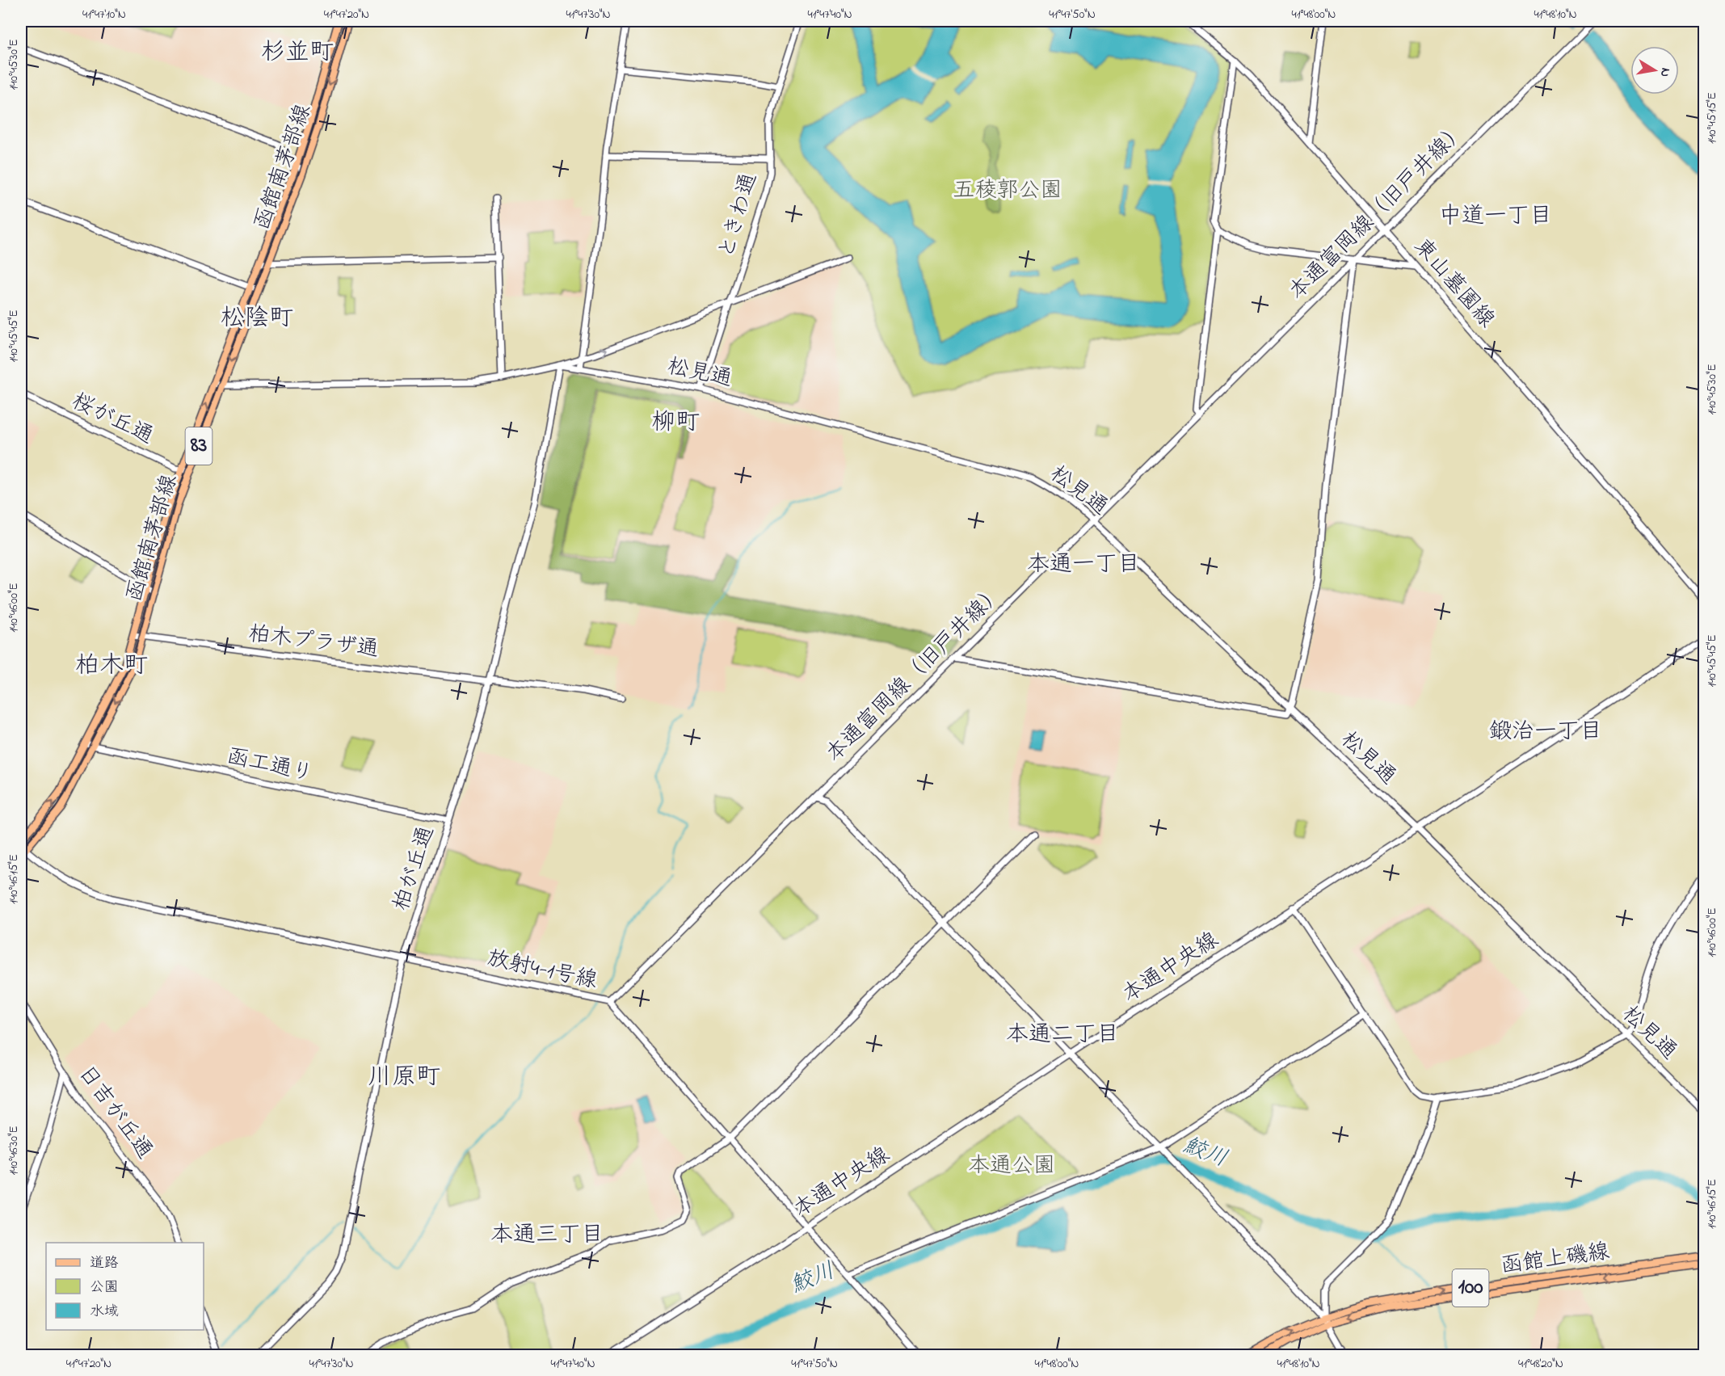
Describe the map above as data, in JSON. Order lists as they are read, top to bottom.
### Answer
{
  "streets": {
    "main road": [
      "函館南茅部線",
      "83",
      "函館上磯線",
      "100"
    ],
    "street": [
      "本通富岡線（旧戸井線）",
      "ときわ通",
      "東山墓園線",
      "松見通",
      "桜が丘通",
      "柏木プラザ通",
      "函工通り",
      "柏が丘通",
      "本通中央線",
      "放射4-1号線",
      "日吉が丘通"
    ]
  },
  "crossings": [
    ["函館南茅部線", "松見通"],
    ["函館南茅部線", "桜が丘通"],
    ["函館南茅部線", "柏木プラザ通"],
    ["函館南茅部線", "函工通り"],
    ["函館南茅部線", "放射4-1号線"],
    ["本通富岡線（旧戸井線）", "東山墓園線"],
    ["本通富岡線（旧戸井線）", "松見通"],
    ["本通富岡線（旧戸井線）", "放射4-1号線"],
    ["ときわ通", "松見通"],
    ["松見通", "柏が丘通"],
    ["松見通", "本通中央線"],
    ["柏木プラザ通", "柏が丘通"],
    ["函工通り", "柏が丘通"],
    ["柏が丘通", "放射4-1号線"],
    ["本通中央線", "放射4-1号線"]
  ],
  "districts": [
    "杉並町",
    "中道一丁目",
    "松陰町",
    "柳町",
    "本通一丁目",
    "柏木町",
    "鍛治一丁目",
    "本通二丁目",
    "川原町",
    "本通三丁目"
  ],
  "water": ["鮫川"],
  "parks": ["五稜郭公園", "本通公園"],
  "legend": ["道路", "公園", "水域"],
  "north": "right",
  "coordinates": [
    "41°47'10\"N",
    "41°47'20\"N",
    "41°47'30\"N",
    "41°47'40\"N",
    "41°47'50\"N",
    "41°48'00\"N",
    "41°48'10\"N",
    "140°45'30\"E",
    "140°45'15\"E",
    "140°45'45\"E",
    "140°46'00\"E",
    "140°46'15\"E",
    "140°46'30\"E",
    "41°48'20\"N"
  ]
}
